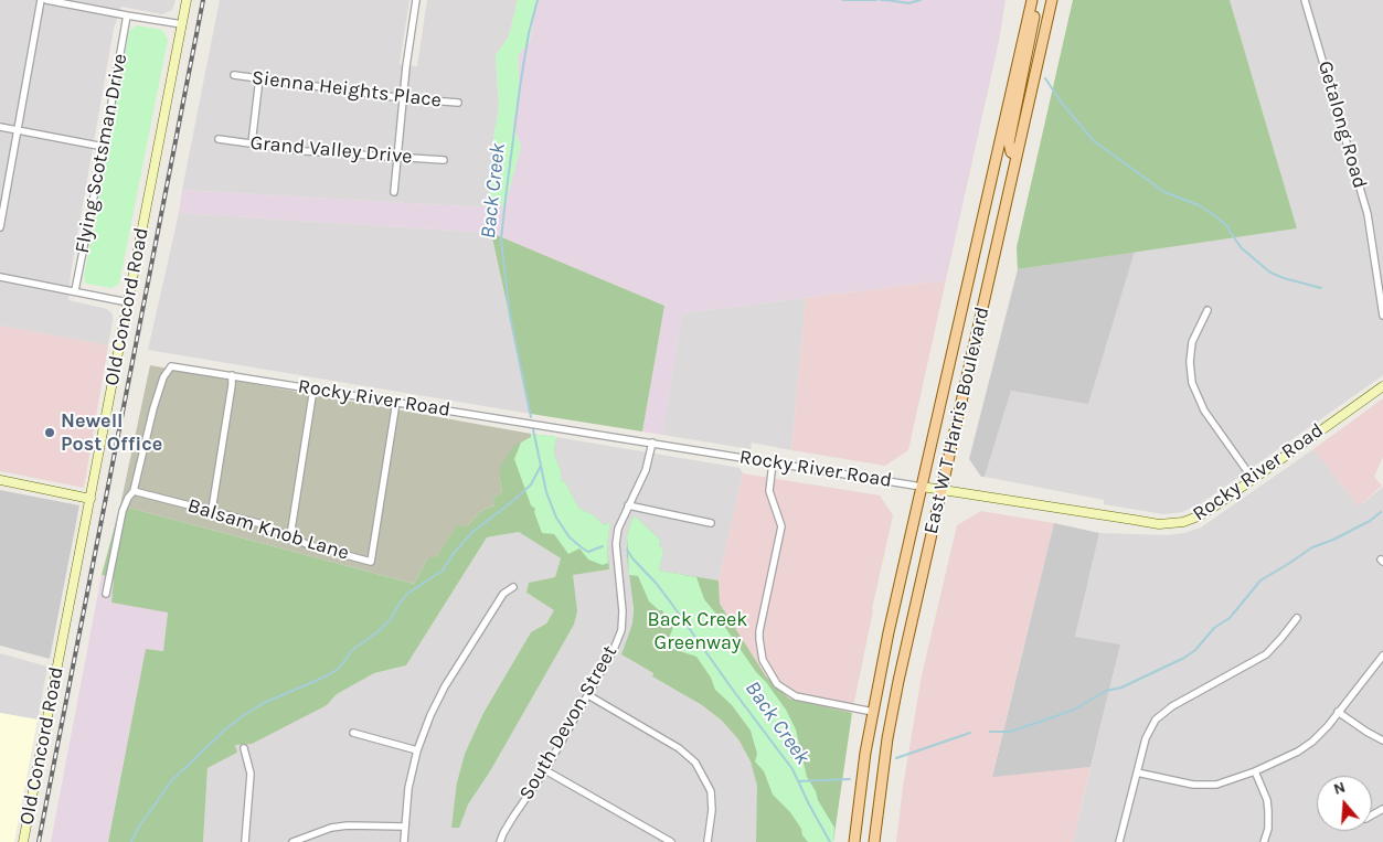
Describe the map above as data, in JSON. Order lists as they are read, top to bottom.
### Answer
{
  "streets": {
    "main road": ["East W T Harris Boulevard"],
    "street": [
      "Sienna Heights Place",
      "Getalong Road",
      "Grand Valley Drive",
      "Flying Scotsman Drive",
      "Old Concord Road",
      "Rocky River Road",
      "Balsam Knob Lane",
      "South Devon Street"
    ]
  },
  "crossings": [
    ["Rocky River Road", "East W T Harris Boulevard"],
    ["Rocky River Road", "Balsam Knob Lane"],
    ["Rocky River Road", "South Devon Street"]
  ],
  "water": ["Back Creek"],
  "parks": ["Back Creek Greenway"],
  "places": ["Newell Post Office"],
  "north": "top"
}
